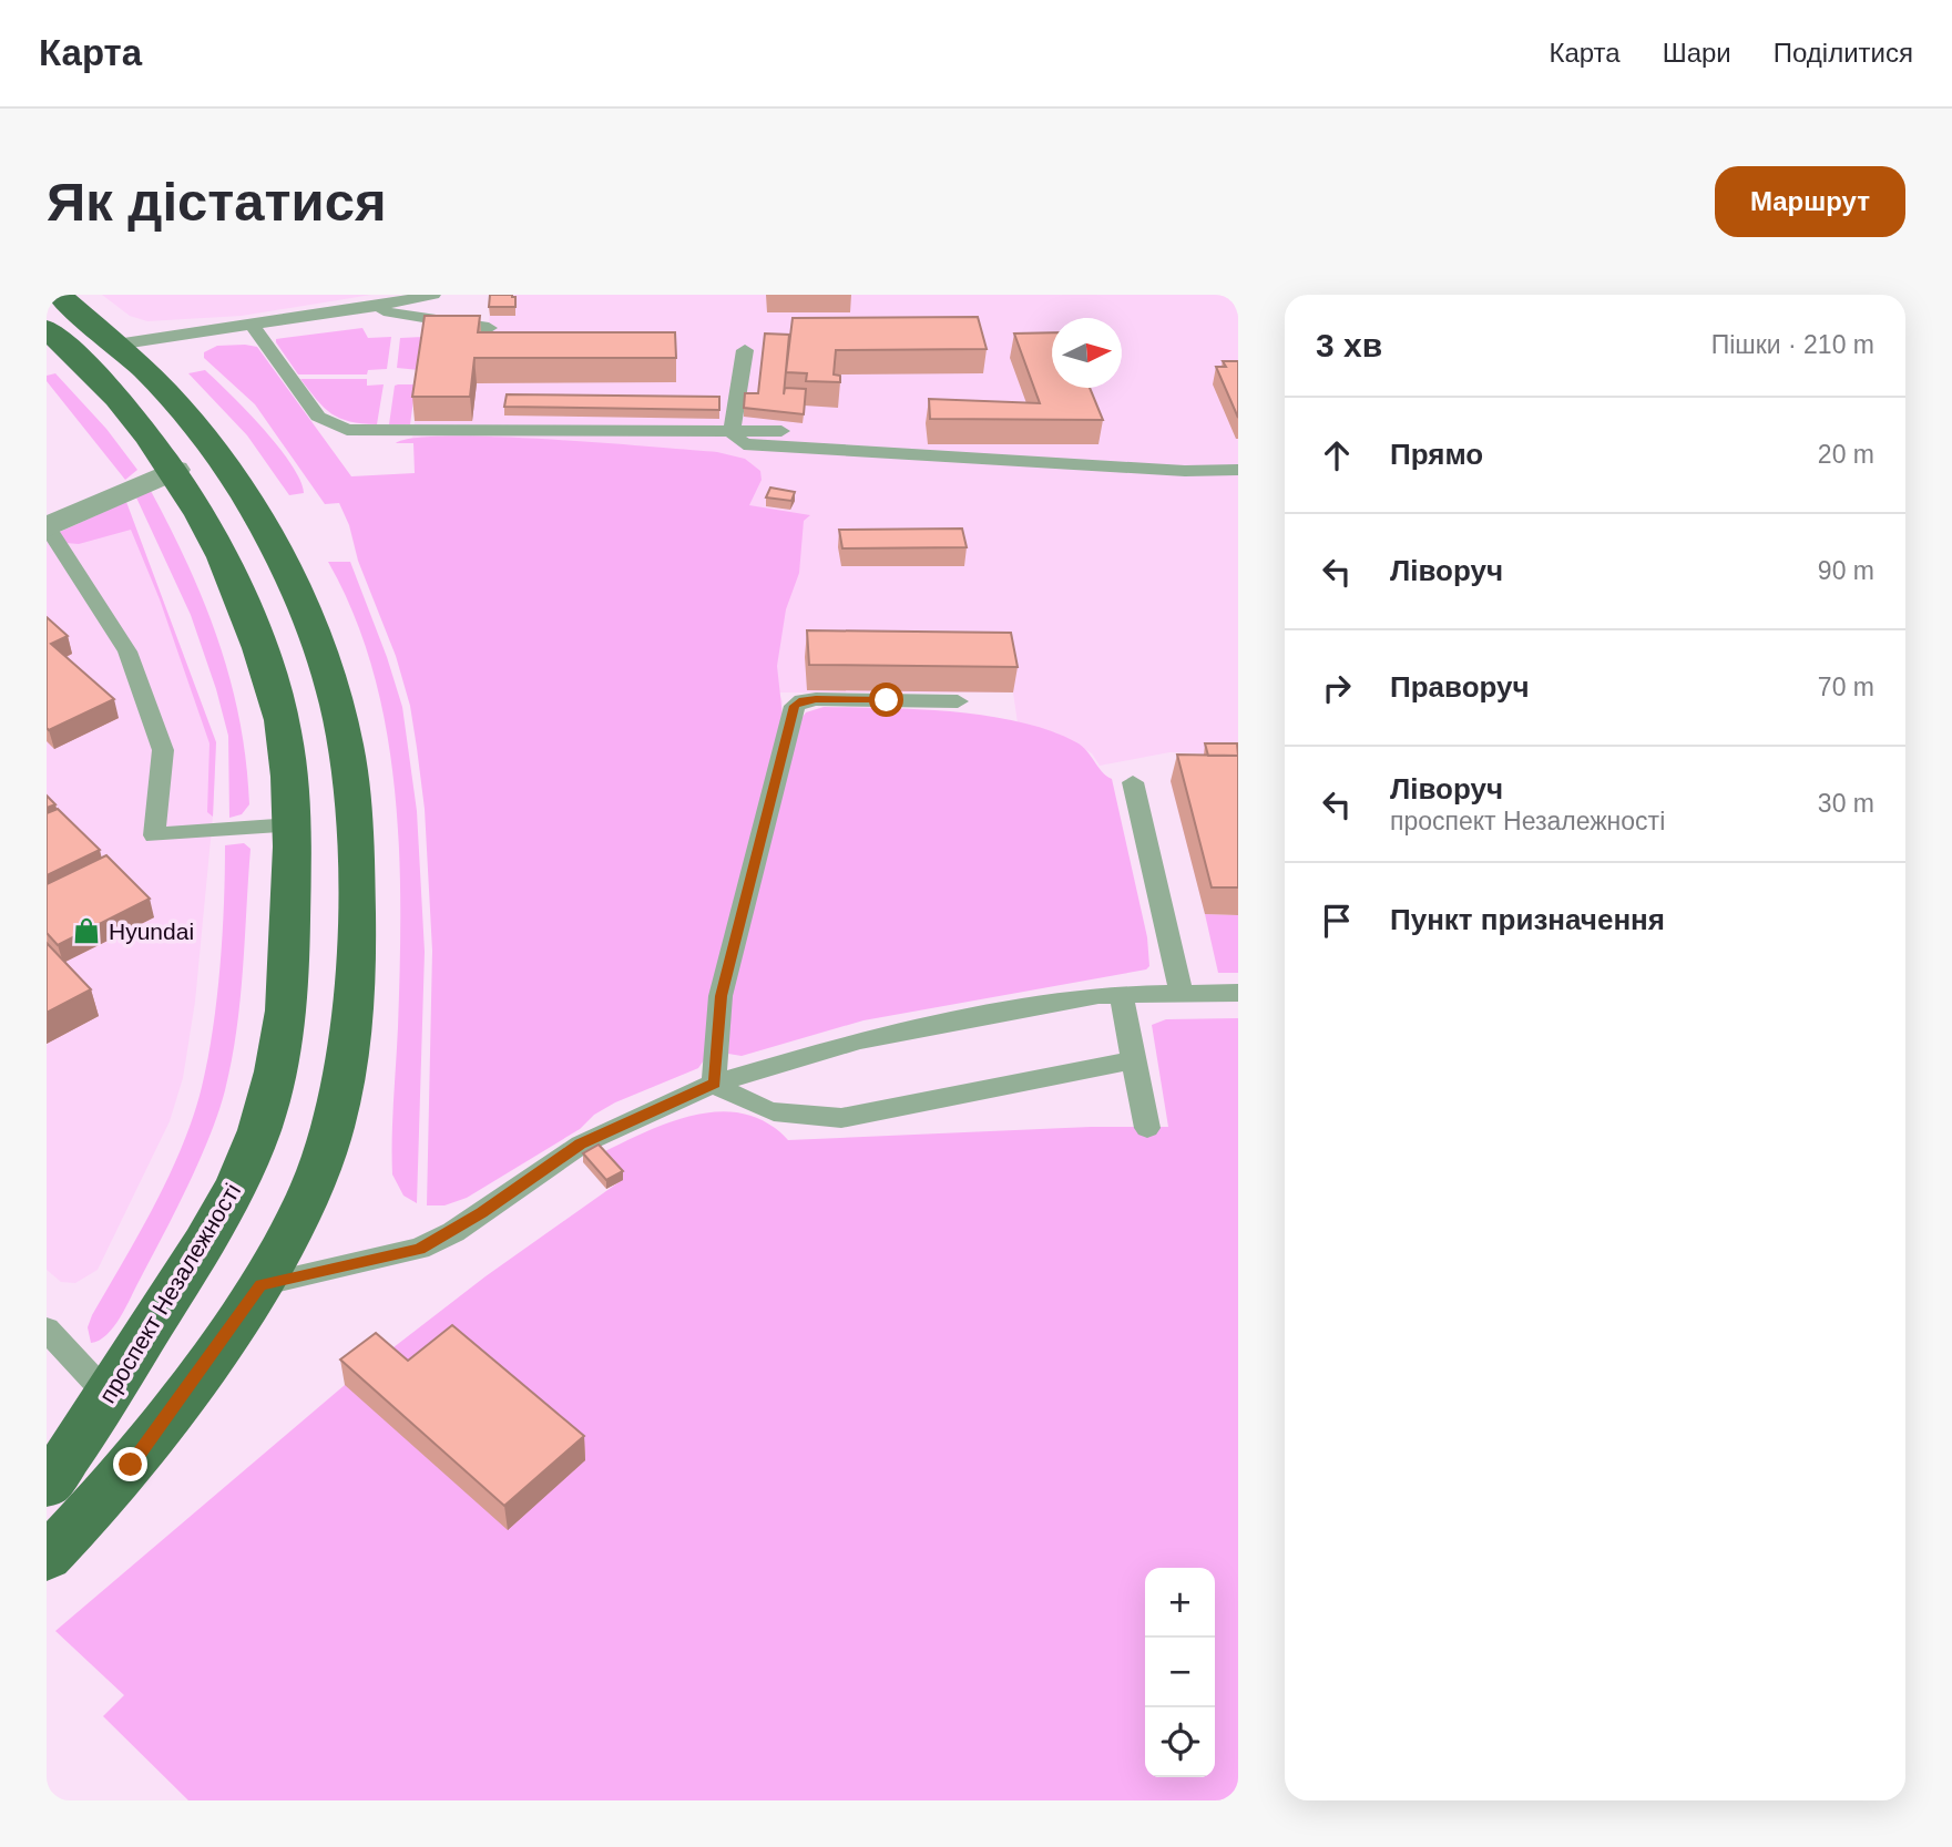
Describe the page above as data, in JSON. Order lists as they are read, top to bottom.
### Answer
{
  "streets": {
    "main road": ["проспект Незалежності"]
  },
  "places": {
    "shop": ["Hyundai"]
  },
  "north": "right",
  "page": {
    "header": "Карта",
    "nav": ["Карта", "Шари", "Поділитися"],
    "buttons": "Маршрут",
    "title": "Як дістатися",
    "heading": ["3 хв", "Пішки · 210 m"],
    "list": [
      ["Прямо", "20 m"],
      ["Ліворуч", "90 m"],
      ["Праворуч", "70 m"],
      ["Ліворуч", "проспект Незалежності", "30 m"],
      "Пункт призначення"
    ],
    "map_buttons": ["+", "−"]
  }
}
